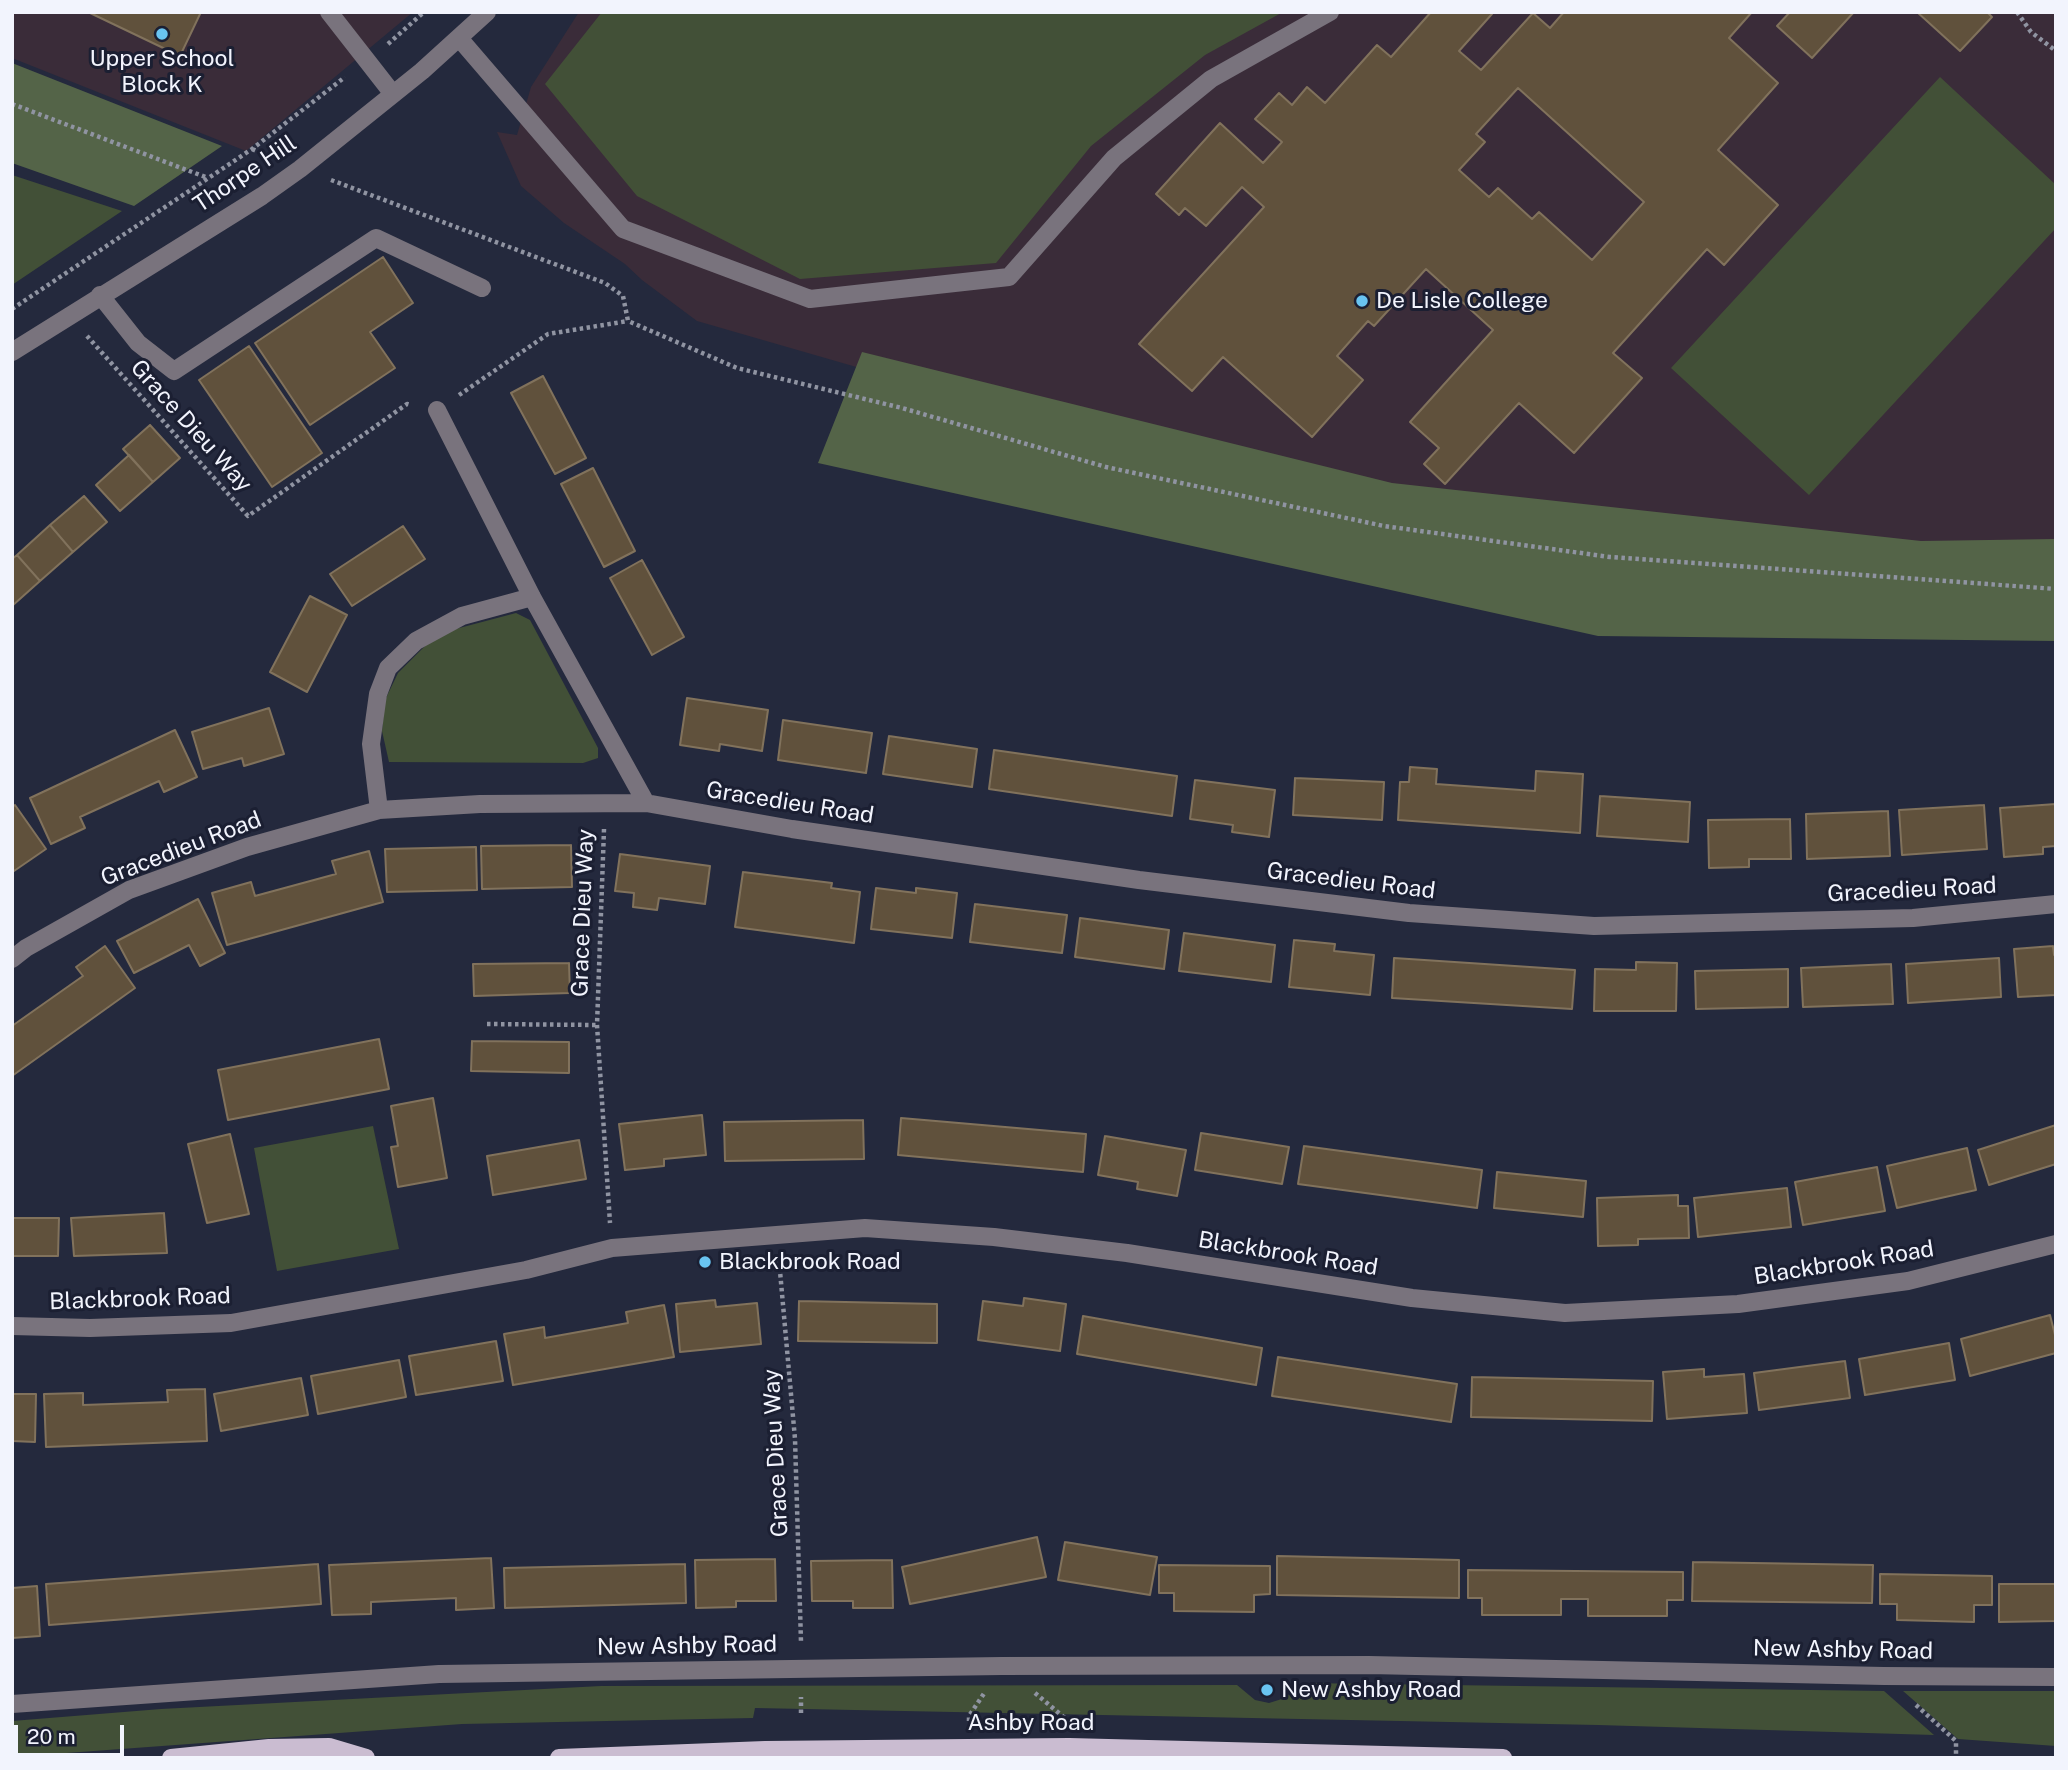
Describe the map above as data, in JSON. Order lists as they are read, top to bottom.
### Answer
{
  "streets": {
    "main road": ["Ashby Road"],
    "street": [
      "Thorpe Hill",
      "Gracedieu Road",
      "Blackbrook Road",
      "New Ashby Road"
    ],
    "path": ["Grace Dieu Way"]
  },
  "crossings": [
    ["Thorpe Hill", "Grace Dieu Way"],
    ["Grace Dieu Way", "Gracedieu Road"],
    ["Grace Dieu Way", "Blackbrook Road"],
    ["Grace Dieu Way", "New Ashby Road"]
  ],
  "places": [
    "Upper School Block K",
    "De Lisle College",
    "Blackbrook Road",
    "New Ashby Road"
  ],
  "scale_bar": "20 m"
}
